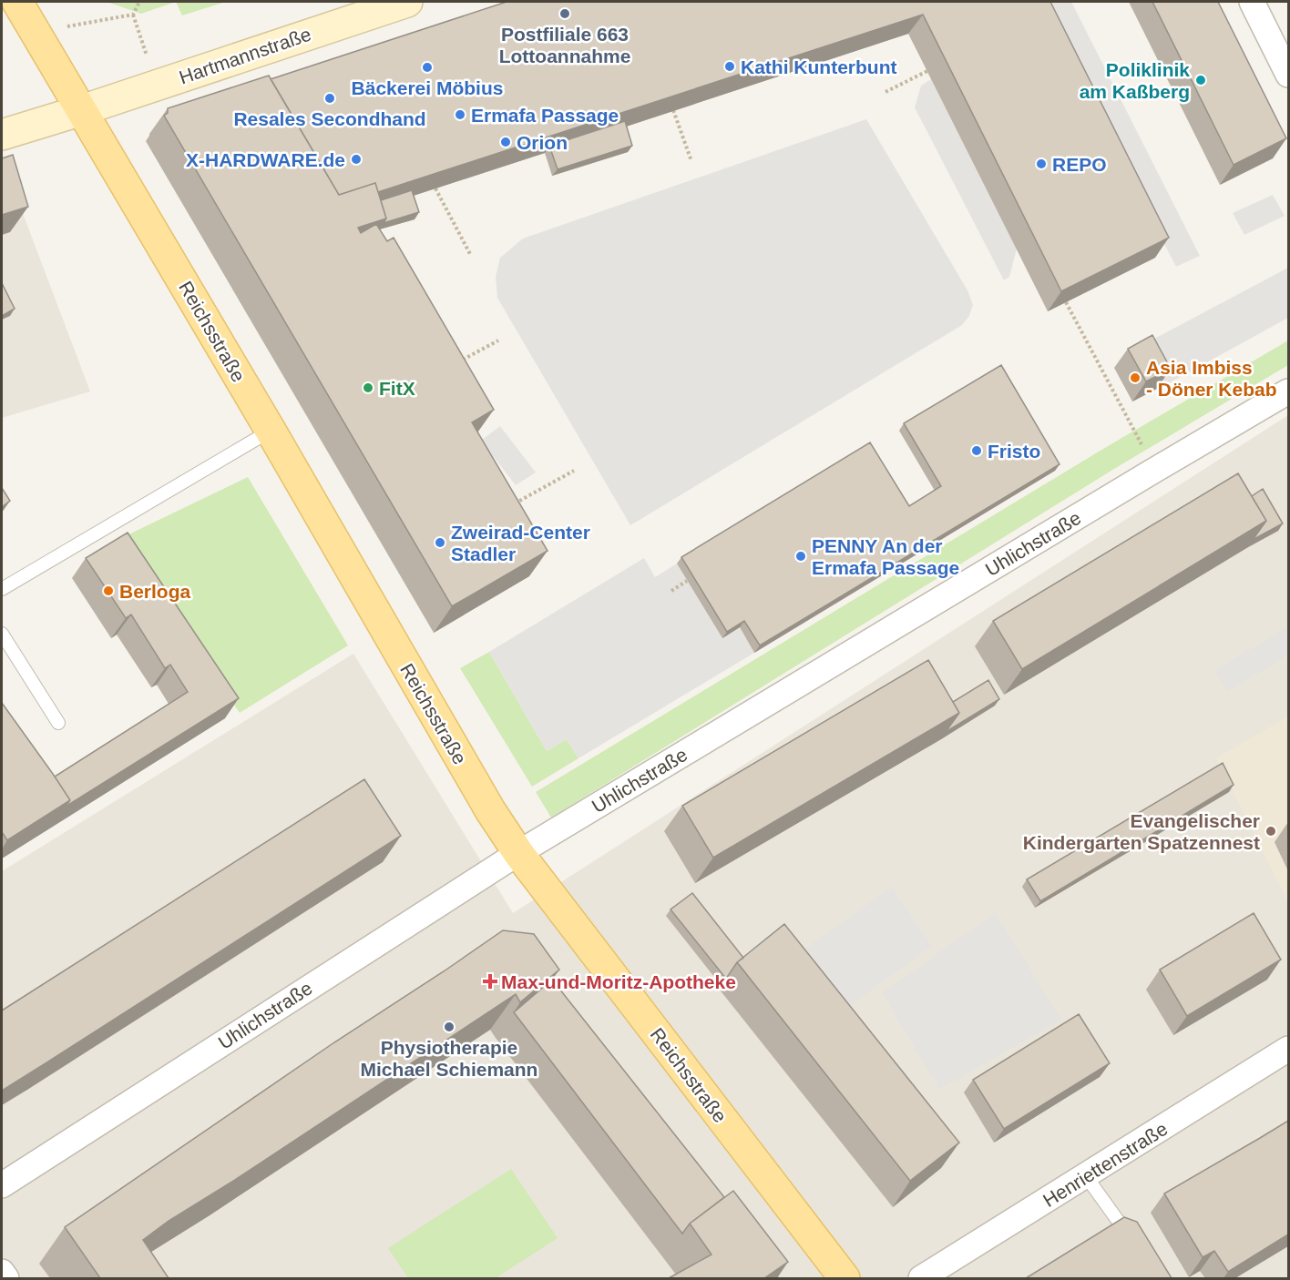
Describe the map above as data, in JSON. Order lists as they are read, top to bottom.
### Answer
{
  "streets": {
    "main road": ["Hartmannstraße", "Reichsstraße"],
    "street": ["Uhlichstraße", "Henriettenstraße"]
  },
  "crossings": [
    ["Hartmannstraße", "Reichsstraße"],
    ["Reichsstraße", "Uhlichstraße"]
  ],
  "places": {
    "other": [
      "Postfiliale 663 Lottoannahme",
      "Kathi Kunterbunt",
      "Bäckerei Möbius",
      "Poliklinik am Kaßberg",
      "Resales Secondhand",
      "Ermafa Passage",
      "Orion",
      "X-HARDWARE.de",
      "REPO",
      "Asia Imbiss - Döner Kebab",
      "FitX",
      "Fristo",
      "Zweirad-Center Stadler",
      "PENNY An der Ermafa Passage",
      "Berloga",
      "Evangelischer Kindergarten Spatzennest",
      "Physiotherapie Michael Schiemann"
    ],
    "health": ["Max-und-Moritz-Apotheke"]
  }
}
